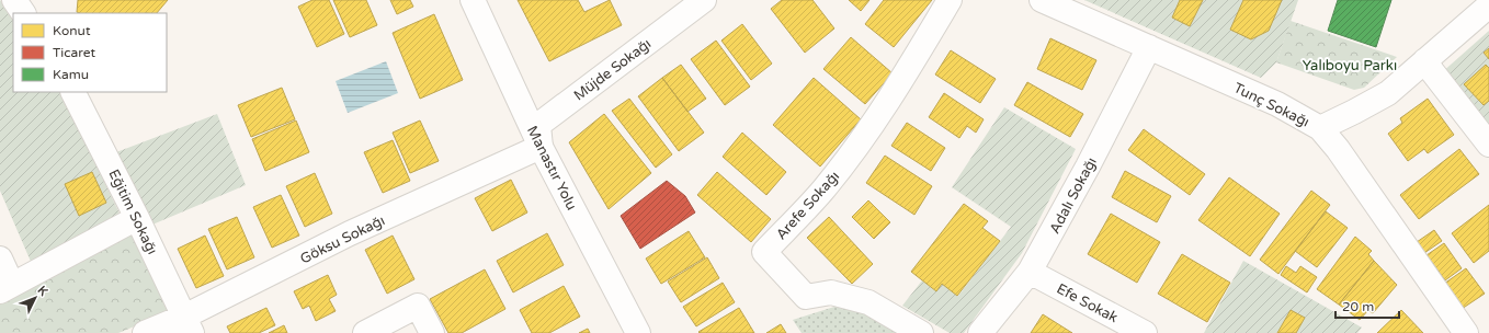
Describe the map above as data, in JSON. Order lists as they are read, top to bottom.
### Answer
{
  "streets": {
    "street": [
      "Müjde Sokağı",
      "Tunç Sokağı",
      "Manastır Yolu",
      "Adalı Sokağı",
      "Arefe Sokağı",
      "Eğitim Sokağı",
      "Göksu Sokağı",
      "Efe Sokak"
    ]
  },
  "crossings": [
    ["Müjde Sokağı", "Manastır Yolu"],
    ["Müjde Sokağı", "Göksu Sokağı"],
    ["Tunç Sokağı", "Adalı Sokağı"],
    ["Manastır Yolu", "Göksu Sokağı"],
    ["Adalı Sokağı", "Efe Sokak"],
    ["Eğitim Sokağı", "Göksu Sokağı"]
  ],
  "parks": ["Yalıboyu Parkı"],
  "legend": ["Konut", "Ticaret", "Kamu"],
  "scale_bar": "20 m",
  "north": "top right"
}
